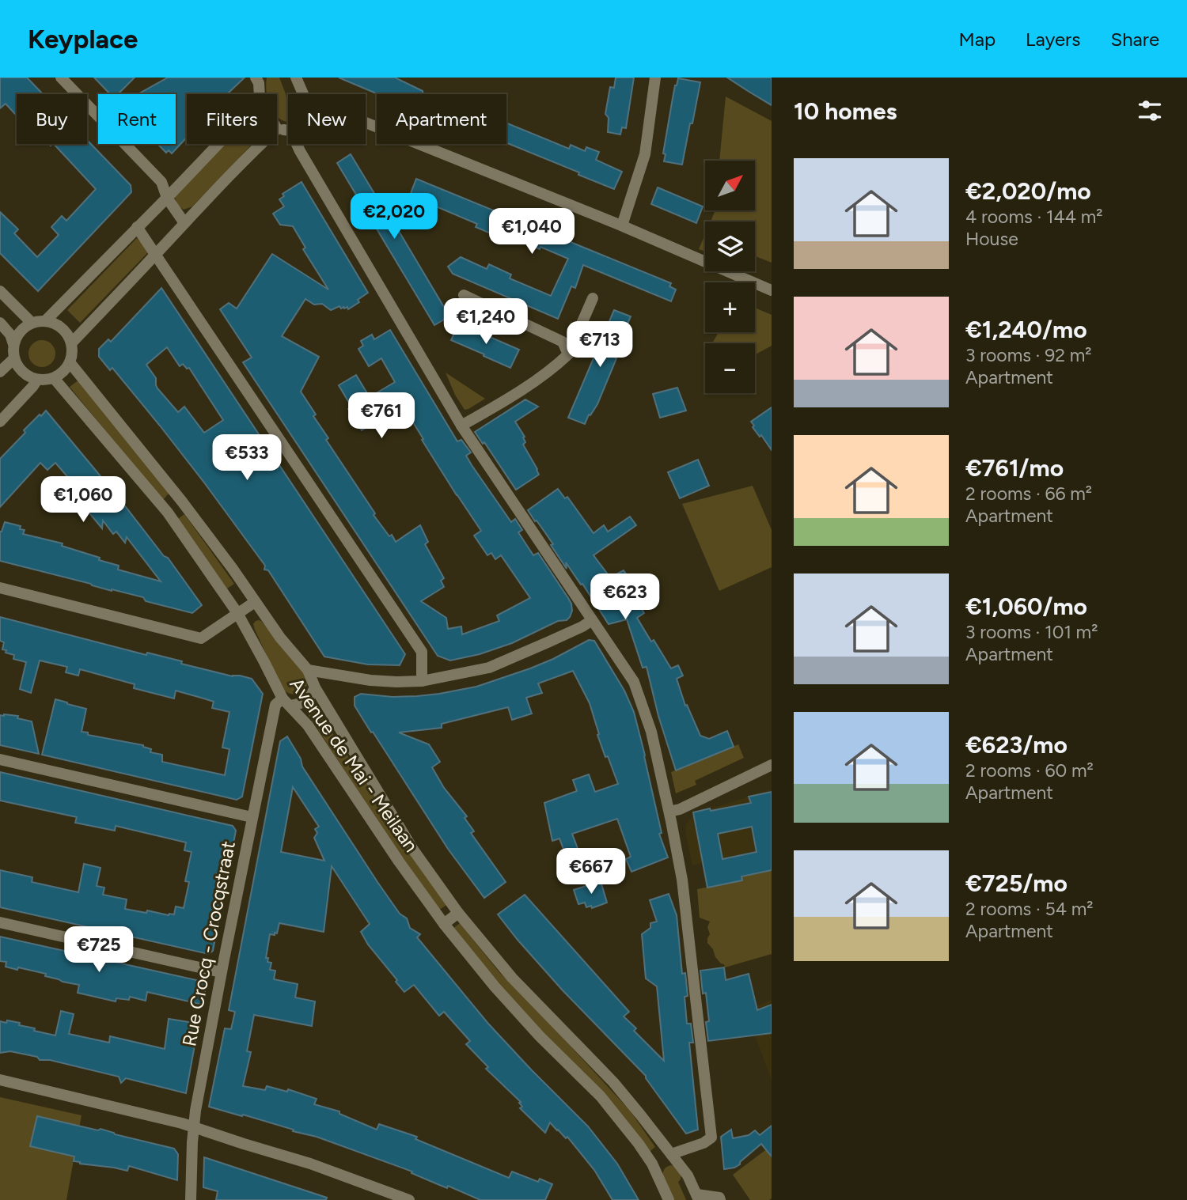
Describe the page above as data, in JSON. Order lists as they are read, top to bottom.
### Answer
{
  "streets": {
    "street": ["Avenue de Mai - Meilaan", "Rue Crocq - Crocqstraat"]
  },
  "crossings": [
    ["Avenue de Mai - Meilaan", "Rue Crocq - Crocqstraat"]
  ],
  "north": "top right",
  "page": {
    "header": "Keyplace",
    "nav": ["Map", "Layers", "Share"],
    "heading": "10 homes",
    "chip": [
      "Buy",
      "Rent",
      "Filters",
      "New",
      "Apartment"
    ],
    "list": [
      {
        "name": "€2,020/mo",
        "note": "4 rooms · 144 m² · House"
      },
      {
        "name": "€1,240/mo",
        "note": "3 rooms · 92 m² · Apartment"
      },
      {
        "name": "€761/mo",
        "note": "2 rooms · 66 m² · Apartment"
      },
      {
        "name": "€1,060/mo",
        "note": "3 rooms · 101 m² · Apartment"
      },
      {
        "name": "€623/mo",
        "note": "2 rooms · 60 m² · Apartment"
      },
      {
        "name": "€725/mo",
        "note": "2 rooms · 54 m² · Apartment"
      }
    ],
    "map_buttons": ["+", "−"],
    "price": [
      "€2,020",
      "€1,040",
      "€1,240",
      "€713",
      "€761",
      "€533",
      "€1,060",
      "€623",
      "€667",
      "€725"
    ]
  }
}
